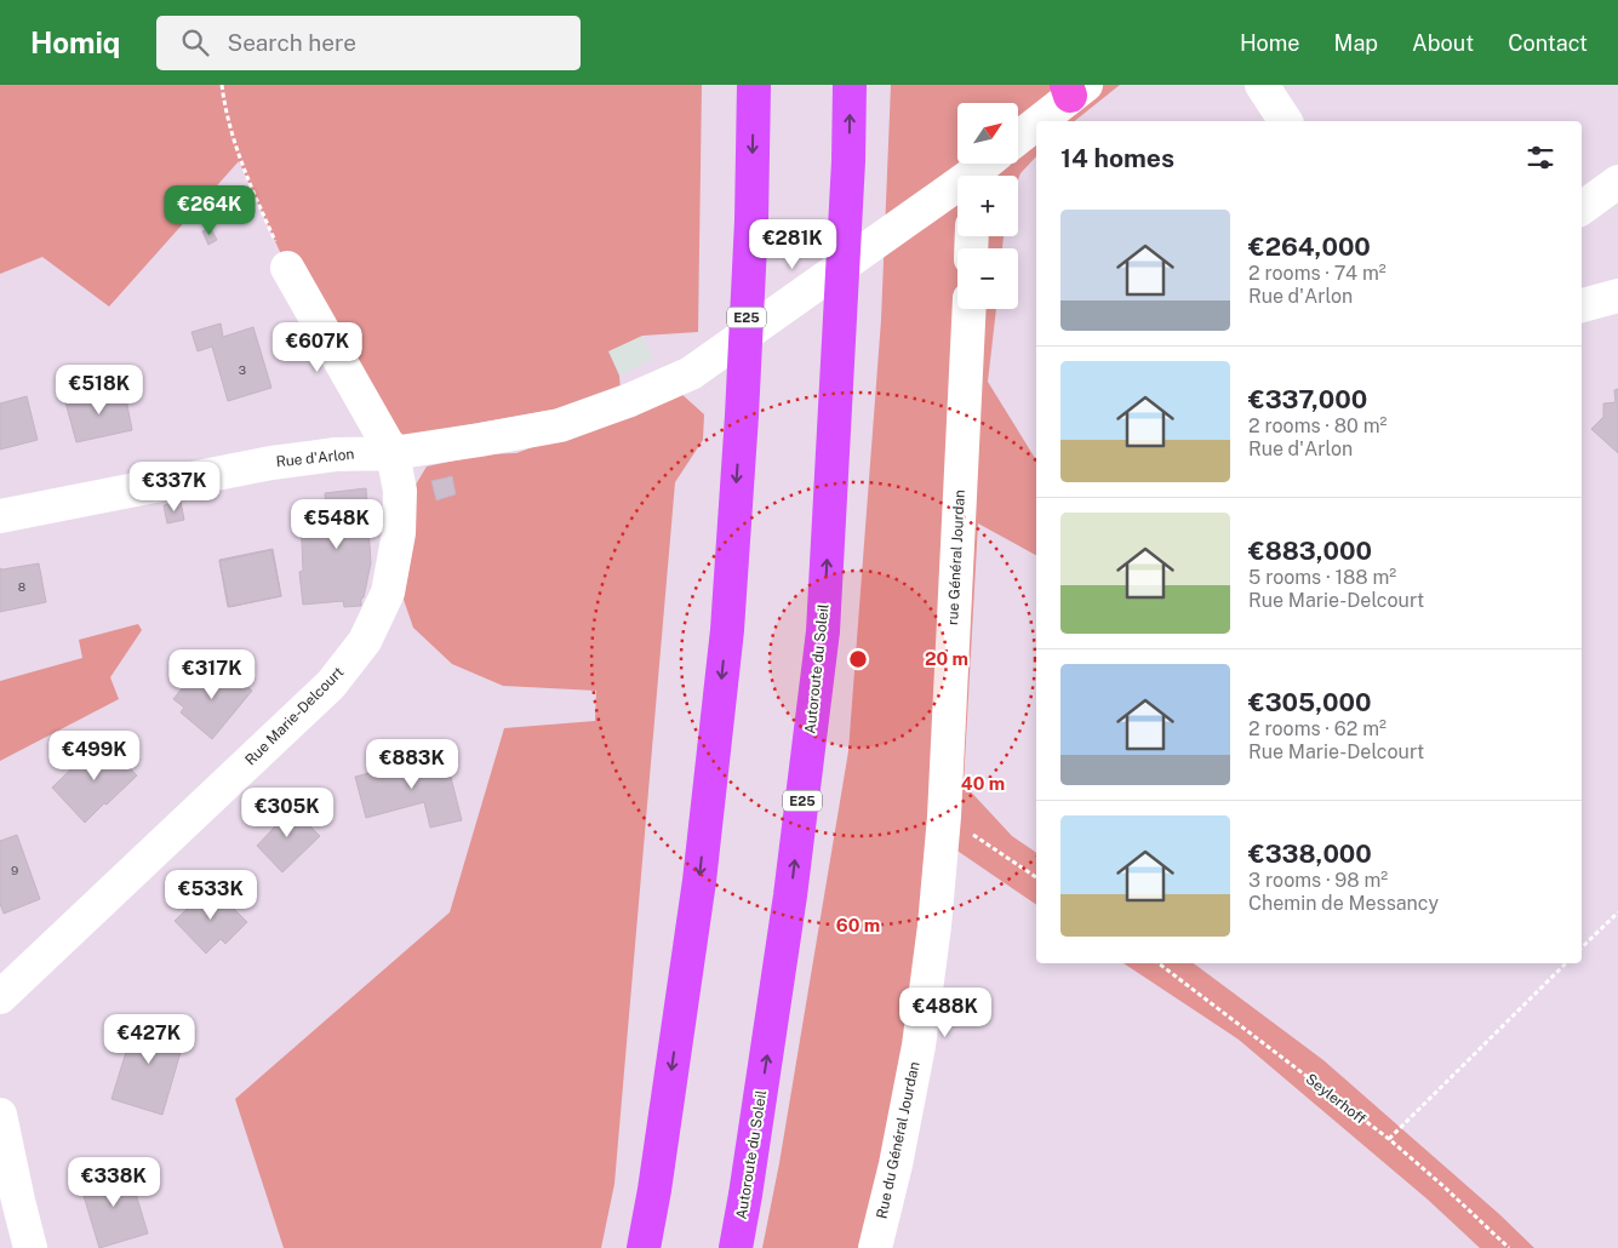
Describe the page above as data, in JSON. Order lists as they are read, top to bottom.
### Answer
{
  "streets": {
    "highway": ["E25", "Autoroute du Soleil"],
    "street": [
      "Rue d'Arlon",
      "rue Général Jourdan",
      "Rue Marie-Delcourt",
      "Rue du Général Jourdan"
    ],
    "path": ["Seylerhoff"]
  },
  "crossings": [
    ["Rue d'Arlon", "Rue Marie-Delcourt"],
    ["rue Général Jourdan", "Rue du Général Jourdan"]
  ],
  "house_numbers": ["3", "8", "9"],
  "north": "top right",
  "page": {
    "header": "Homiq",
    "search": "Search here",
    "nav": [
      "Home",
      "Map",
      "About",
      "Contact"
    ],
    "map_buttons": ["+", "−"],
    "heading": "14 homes",
    "price": [
      "€264K",
      "€281K",
      "€607K",
      "€518K",
      "€337K",
      "€548K",
      "€317K",
      "€499K",
      "€883K",
      "€305K",
      "€533K",
      "€488K",
      "€427K",
      "€338K"
    ],
    "list": [
      {
        "name": "€264,000",
        "note": "2 rooms · 74 m² · Rue d'Arlon"
      },
      {
        "name": "€337,000",
        "note": "2 rooms · 80 m² · Rue d'Arlon"
      },
      {
        "name": "€883,000",
        "note": "5 rooms · 188 m² · Rue Marie-Delcourt"
      },
      {
        "name": "€305,000",
        "note": "2 rooms · 62 m² · Rue Marie-Delcourt"
      },
      {
        "name": "€338,000",
        "note": "3 rooms · 98 m² · Chemin de Messancy"
      }
    ]
  },
  "rings": ["20 m", "40 m", "60 m"]
}
